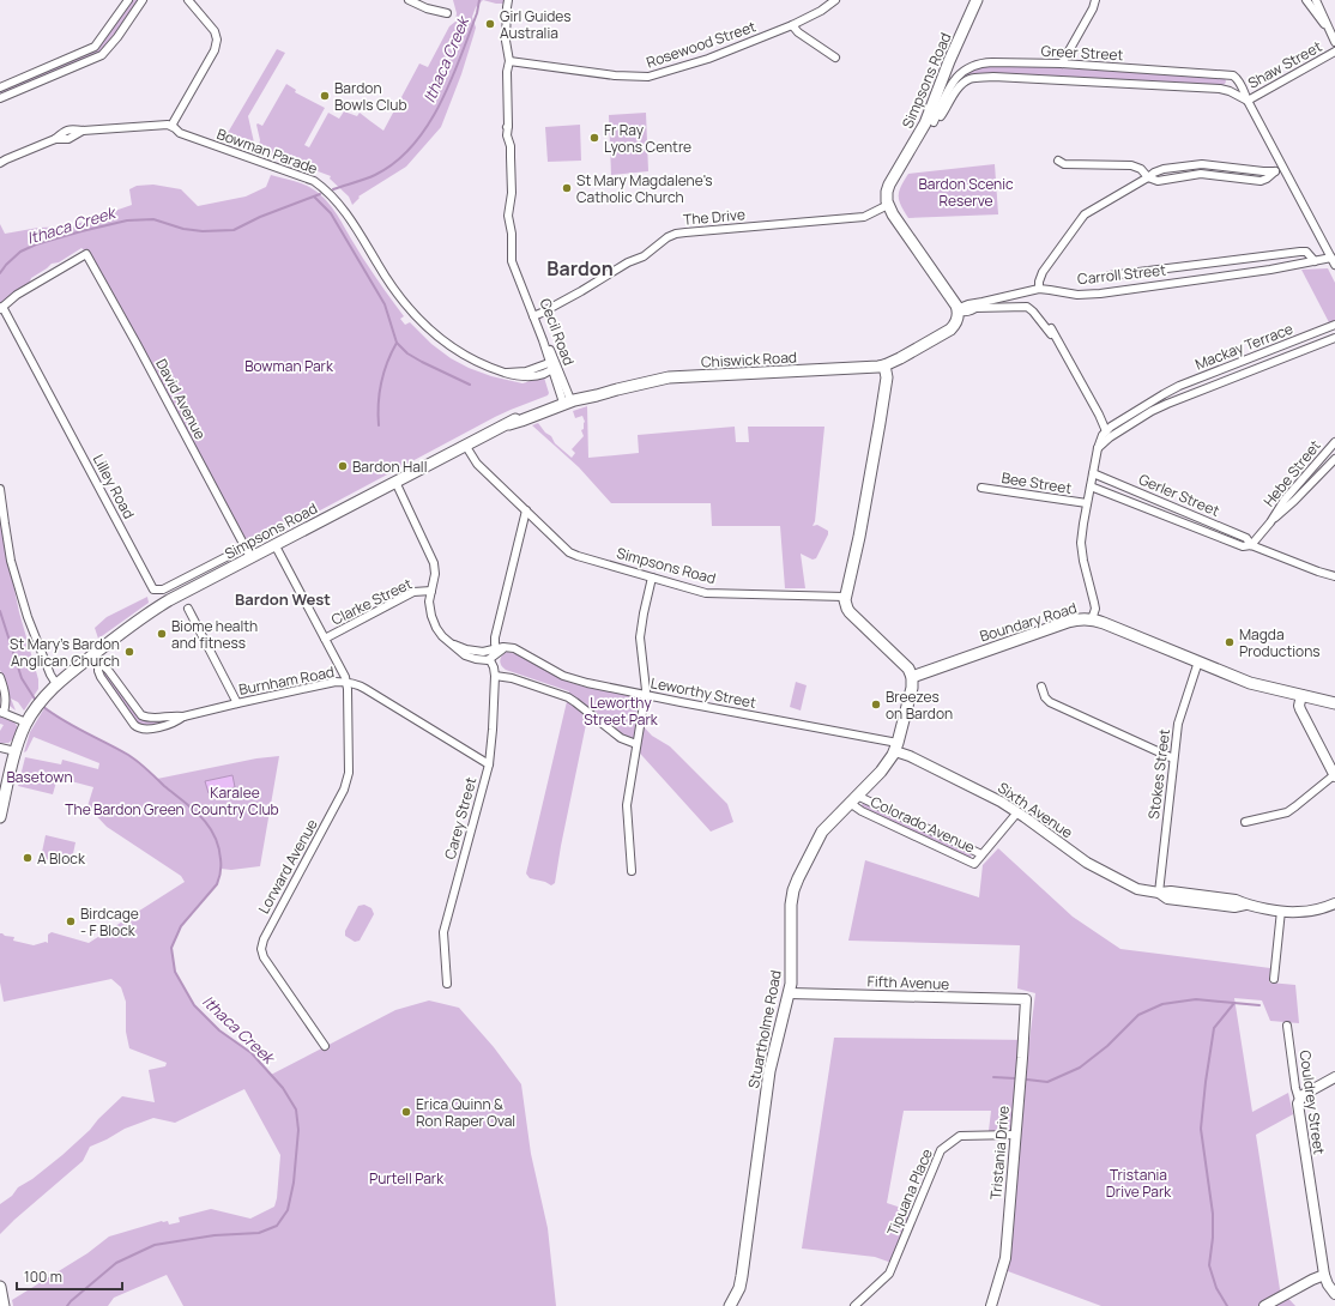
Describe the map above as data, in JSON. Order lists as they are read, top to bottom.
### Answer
{
  "streets": {
    "main road": [
      "Simpsons Road",
      "Chiswick Road",
      "Boundary Road",
      "Stuartholme Road"
    ],
    "street": [
      "Rosewood Street",
      "Greer Street",
      "Shaw Street",
      "Bowman Parade",
      "The Drive",
      "Carroll Street",
      "Cecil Road",
      "Mackay Terrace",
      "David Avenue",
      "Hebe Street",
      "Bee Street",
      "Lilley Road",
      "Gerler Street",
      "Clarke Street",
      "Burnham Road",
      "Leworthy Street",
      "Stokes Street",
      "Sixth Avenue",
      "Carey Street",
      "Colorado Avenue",
      "Lorward Avenue",
      "Fifth Avenue",
      "Couldrey Street",
      "Tristania Drive",
      "Tipuana Place"
    ]
  },
  "crossings": [
    ["Rosewood Street", "Cecil Road"],
    ["Greer Street", "Shaw Street"],
    ["Greer Street", "Simpsons Road"],
    ["Greer Street", "Carroll Street"],
    ["Simpsons Road", "The Drive"],
    ["Simpsons Road", "Chiswick Road"],
    ["Simpsons Road", "David Avenue"],
    ["Simpsons Road", "Lilley Road"],
    ["Simpsons Road", "Burnham Road"],
    ["Bowman Parade", "Cecil Road"],
    ["The Drive", "Cecil Road"],
    ["Cecil Road", "Chiswick Road"],
    ["Mackay Terrace", "Bee Street"],
    ["Mackay Terrace", "Gerler Street"],
    ["Mackay Terrace", "Boundary Road"],
    ["David Avenue", "Lilley Road"],
    ["Hebe Street", "Gerler Street"],
    ["Boundary Road", "Stokes Street"],
    ["Boundary Road", "Stuartholme Road"],
    ["Burnham Road", "Carey Street"],
    ["Burnham Road", "Lorward Avenue"],
    ["Leworthy Street", "Sixth Avenue"],
    ["Leworthy Street", "Stuartholme Road"],
    ["Stokes Street", "Sixth Avenue"],
    ["Sixth Avenue", "Colorado Avenue"],
    ["Sixth Avenue", "Stuartholme Road"],
    ["Colorado Avenue", "Stuartholme Road"],
    ["Fifth Avenue", "Stuartholme Road"],
    ["Fifth Avenue", "Tristania Drive"],
    ["Tristania Drive", "Tipuana Place"]
  ],
  "districts": ["Bardon", "Bardon West"],
  "water": ["Ithaca Creek"],
  "parks": [
    "Bardon Scenic Reserve",
    "Bowman Park",
    "Leworthy Street Park",
    "Basetown",
    "Karalee Country Club",
    "The Bardon Green",
    "Tristania Drive Park",
    "Purtell Park"
  ],
  "places": [
    "Girl Guides Australia",
    "Bardon Bowls Club",
    "Fr Ray Lyons Centre",
    "St Mary Magdalene's Catholic Church",
    "Bardon Hall",
    "Biome health and fitness",
    "Magda Productions",
    "St Mary's Bardon Anglican Church",
    "Breezes on Bardon",
    "A Block",
    "Birdcage - F Block",
    "Erica Quinn & Ron Raper Oval"
  ],
  "scale_bar": "100 m"
}
